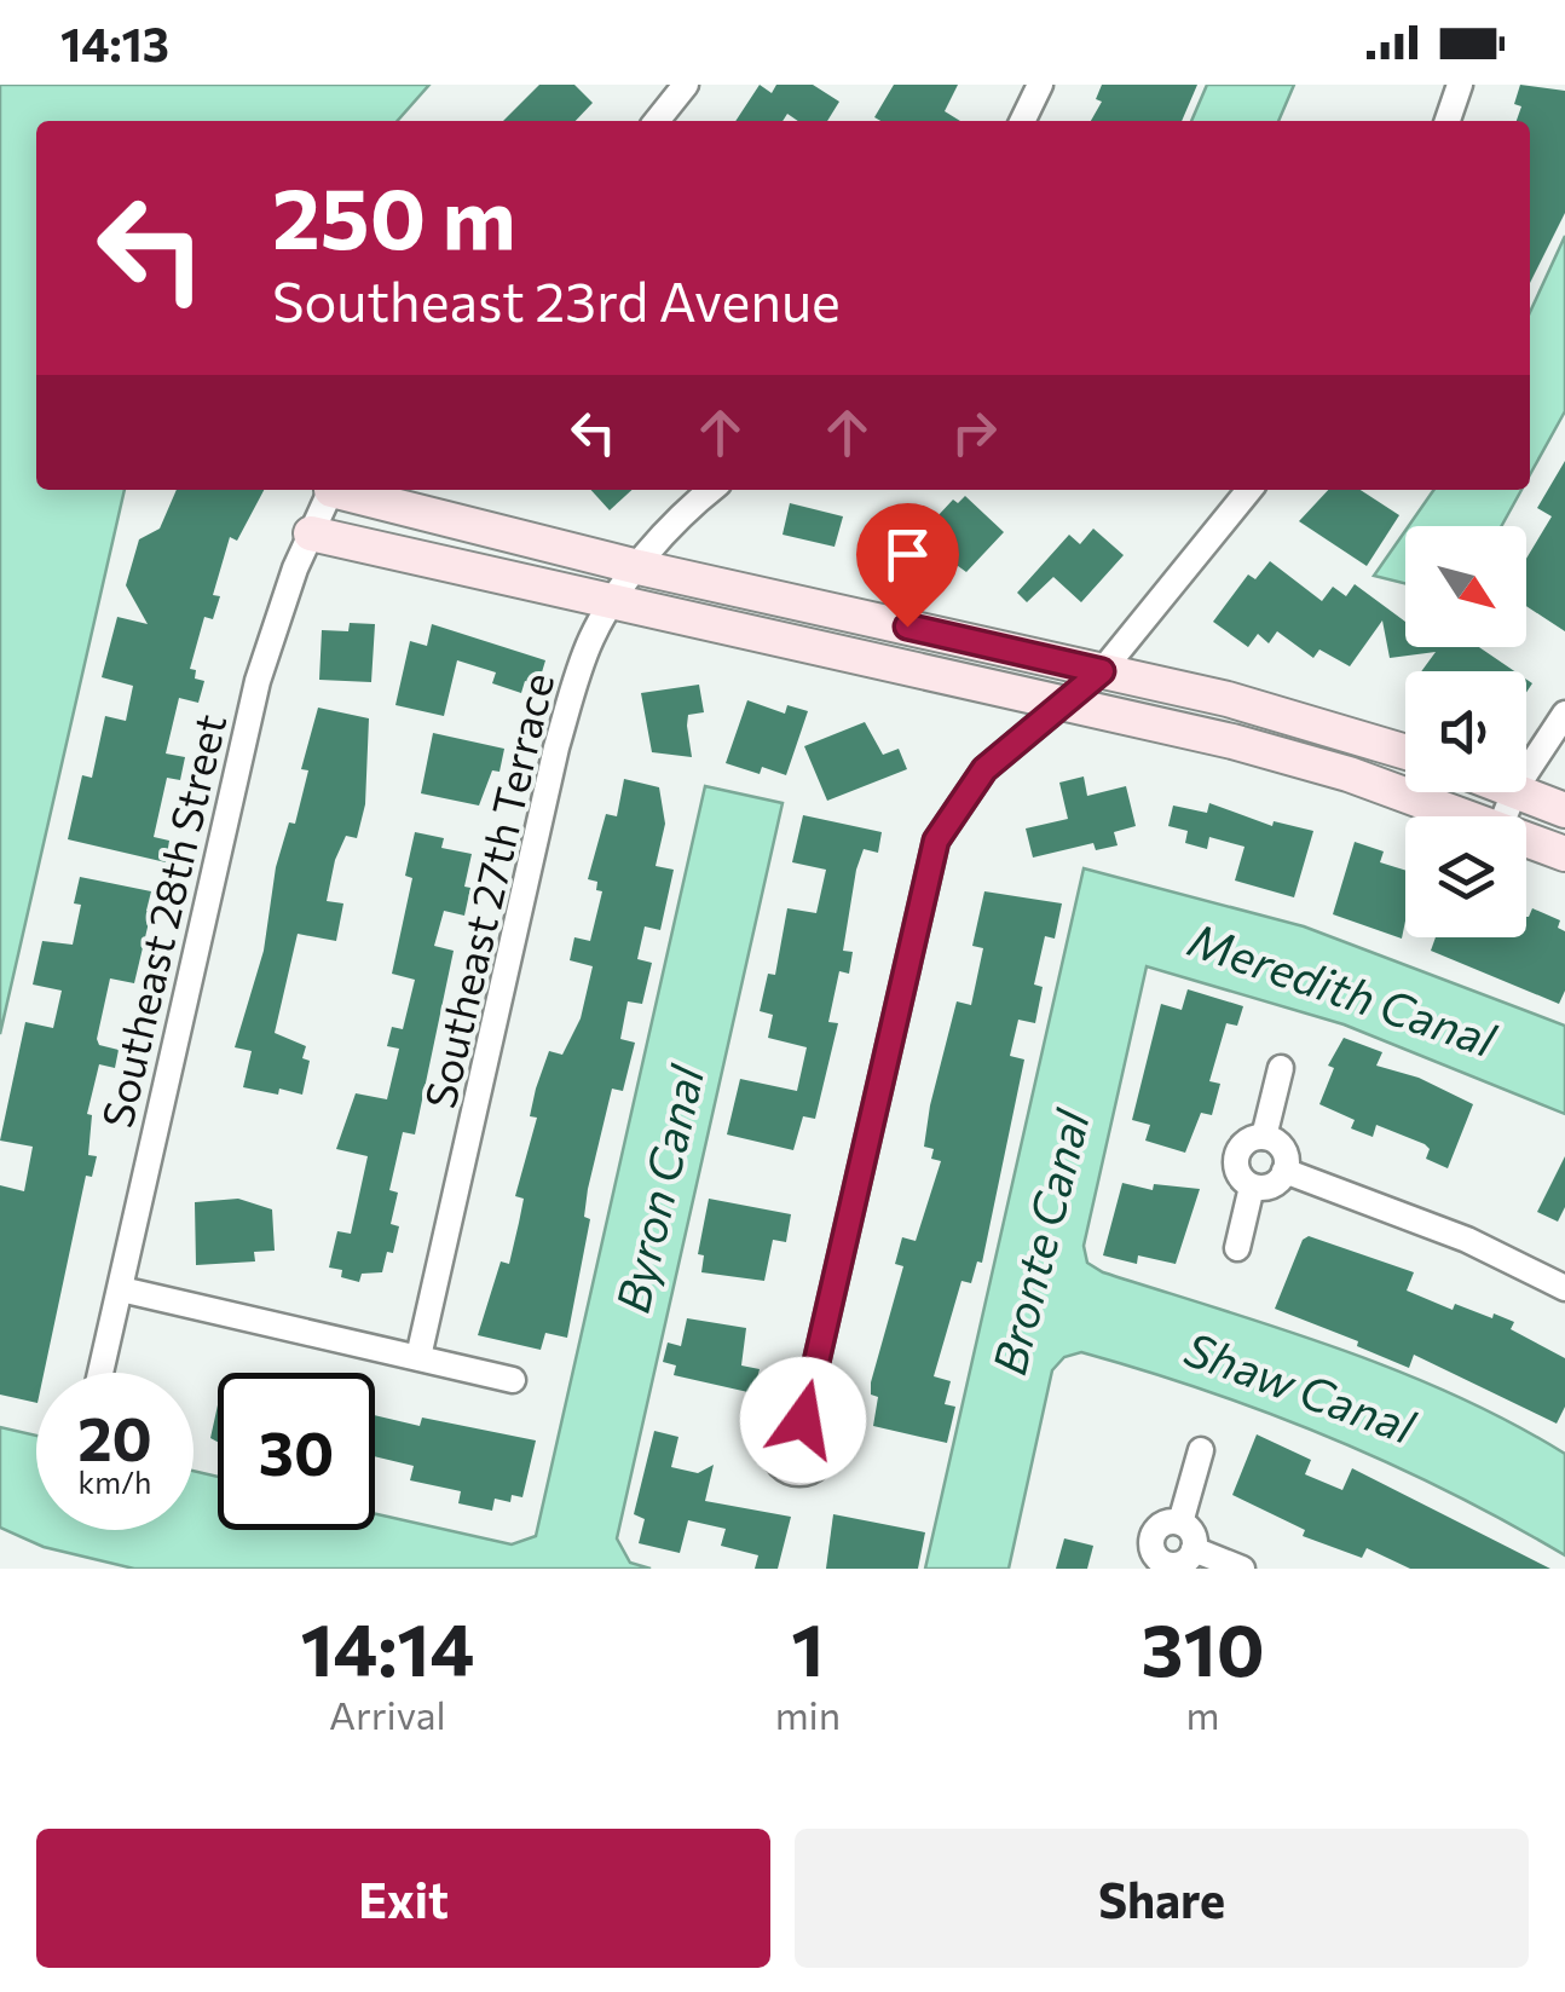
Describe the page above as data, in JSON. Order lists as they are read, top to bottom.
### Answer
{
  "streets": {
    "street": ["Southeast 27th Terrace", "Southeast 28th Street"]
  },
  "water": [
    "Meredith Canal",
    "Byron Canal",
    "Bronte Canal",
    "Shaw Canal"
  ],
  "north": "bottom right",
  "page": {
    "status": "14:13",
    "turn": ["250 m", "Southeast 23rd Avenue"],
    "speed": "20 km/h",
    "limit": "30",
    "eta": [
      "14:14",
      "Arrival",
      "1",
      "min",
      "310",
      "m"
    ],
    "buttons": ["Exit", "Share"]
  }
}
